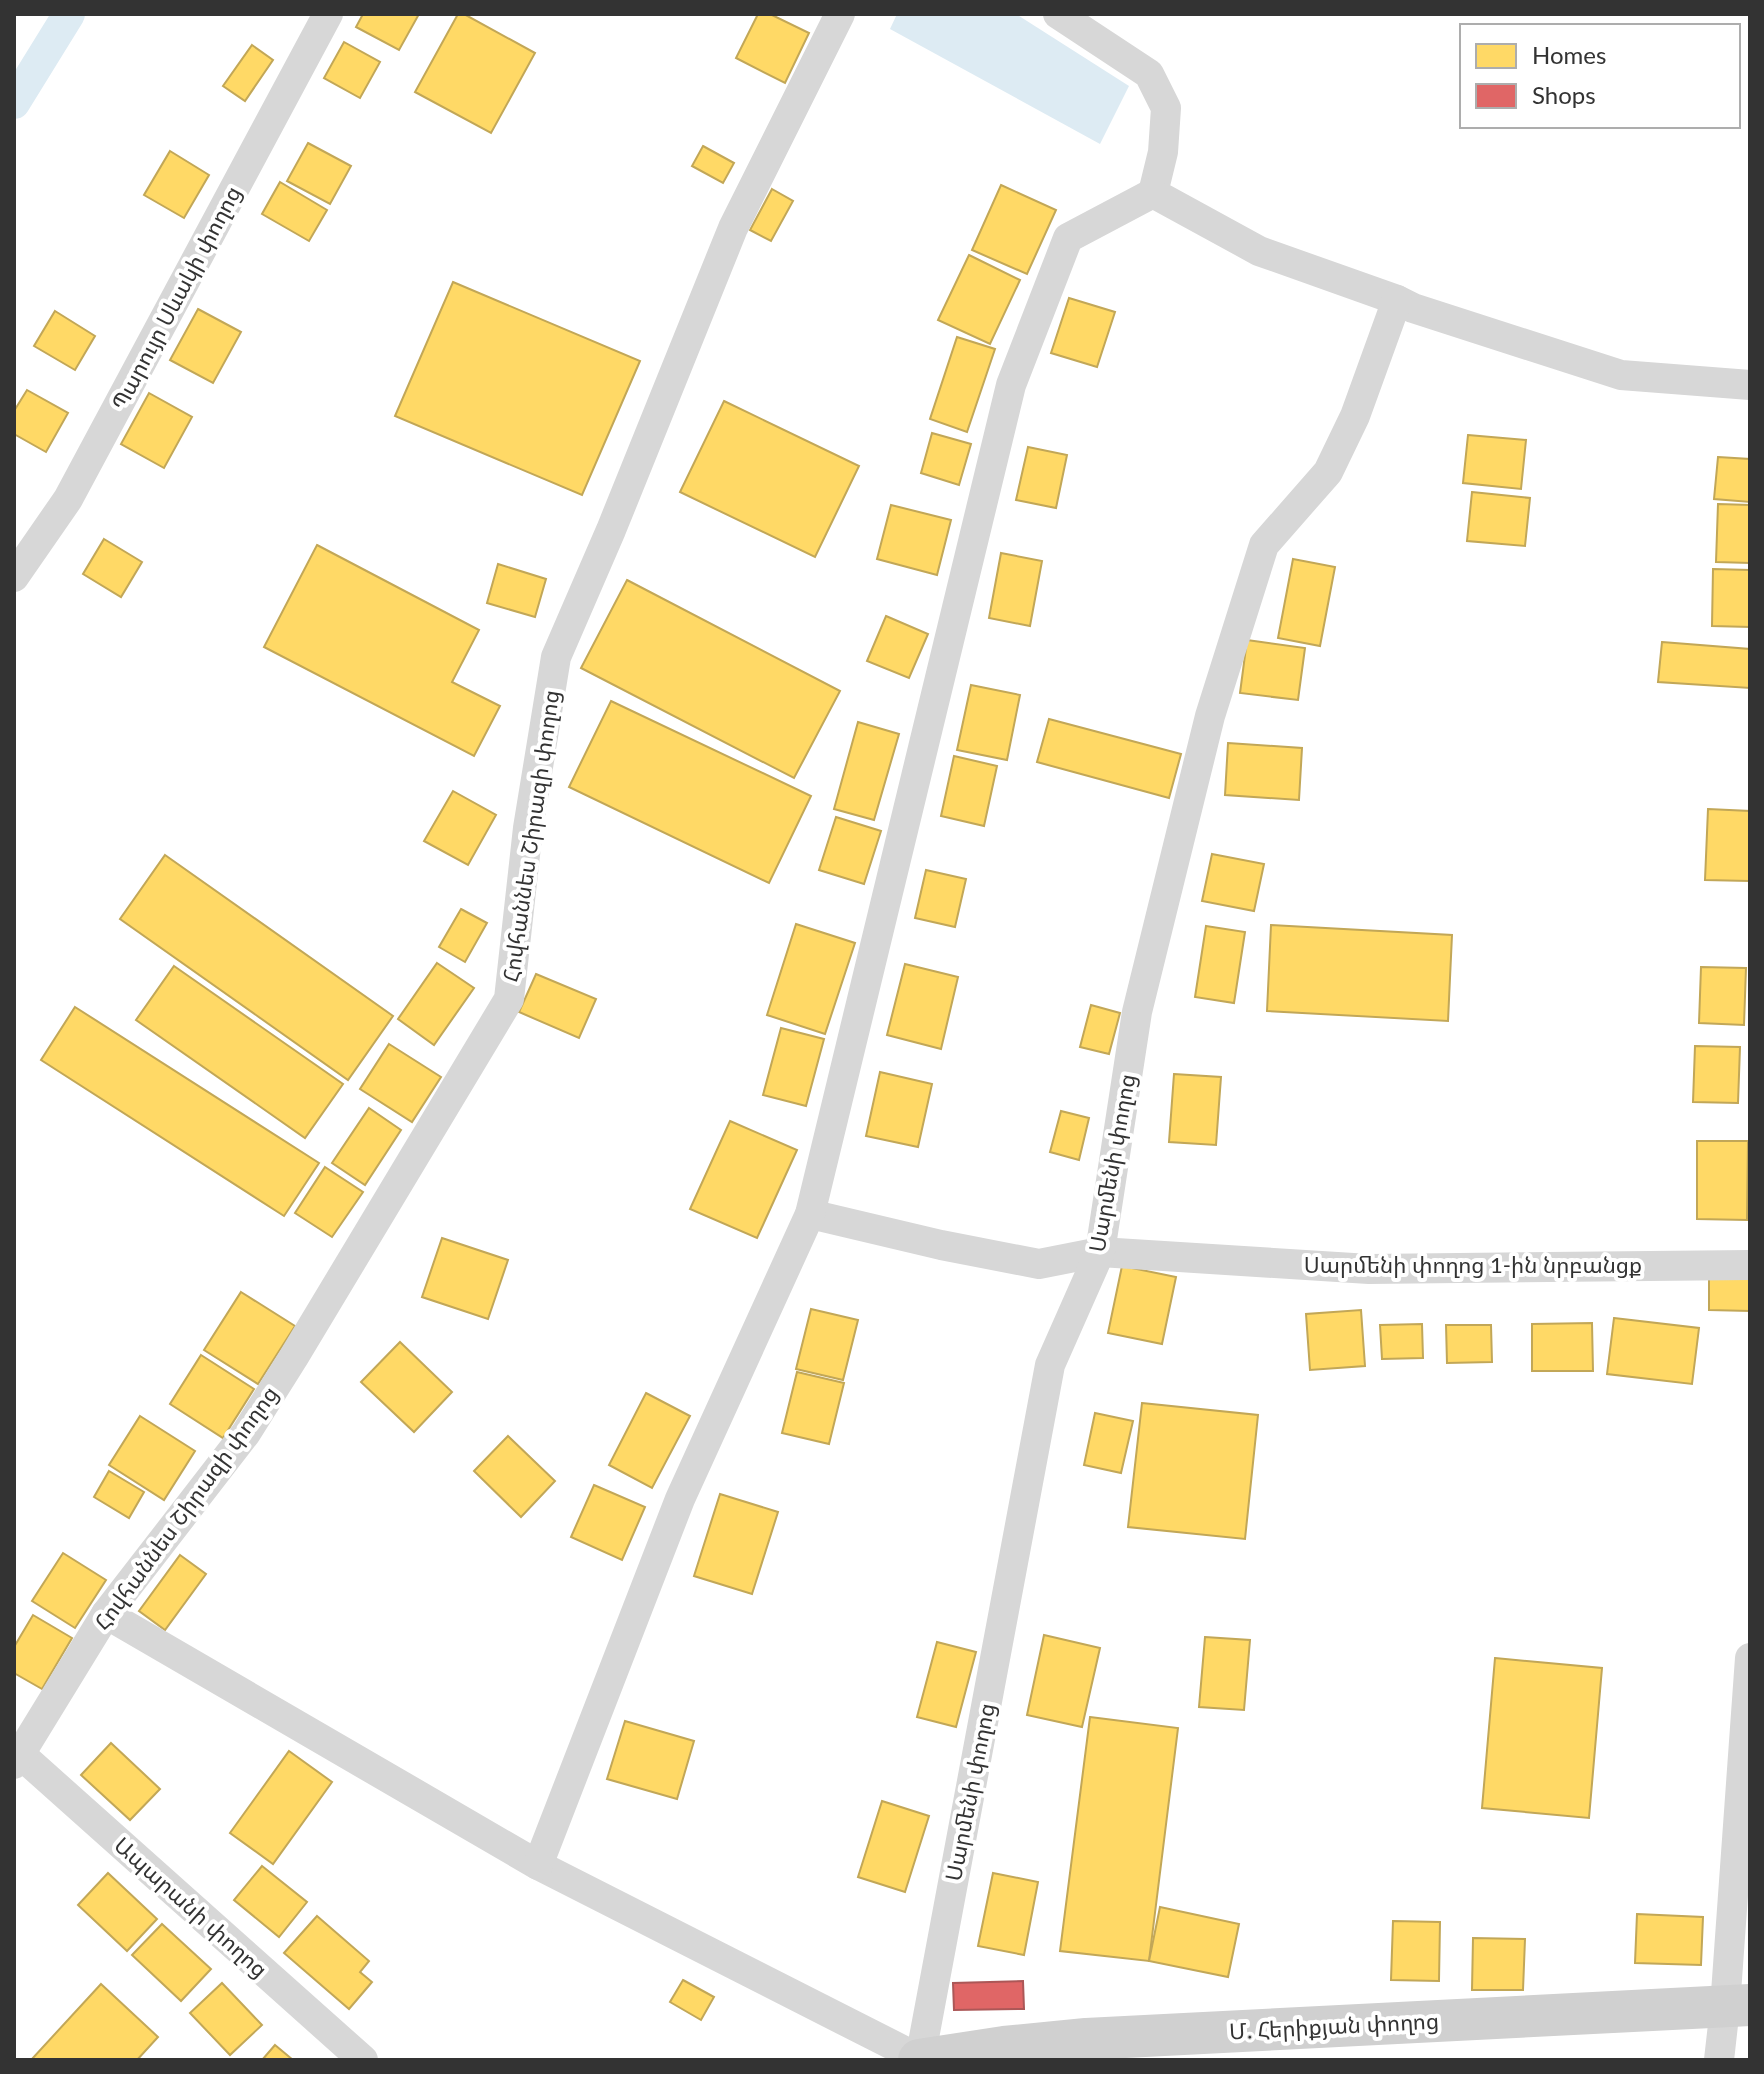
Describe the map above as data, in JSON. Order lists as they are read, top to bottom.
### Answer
{
  "streets": {
    "main road": ["Մ. Հերիքյան փողոց"],
    "street": [
      "Պարույր Սևակի փողոց",
      "Հովհաննես Շիրազի փողոց",
      "Սարմենի փողոց",
      "Սարմենի փողոց 1-ին նրբանցք",
      "Ապարանի փողոց"
    ]
  },
  "crossings": [
    ["Հովհաննես Շիրազի փողոց", "Ապարանի փողոց"],
    ["Սարմենի փողոց", "Սարմենի փողոց 1-ին նրբանցք"],
    ["Սարմենի փողոց", "Մ. Հերիքյան փողոց"]
  ],
  "legend": ["Homes", "Shops"]
}
